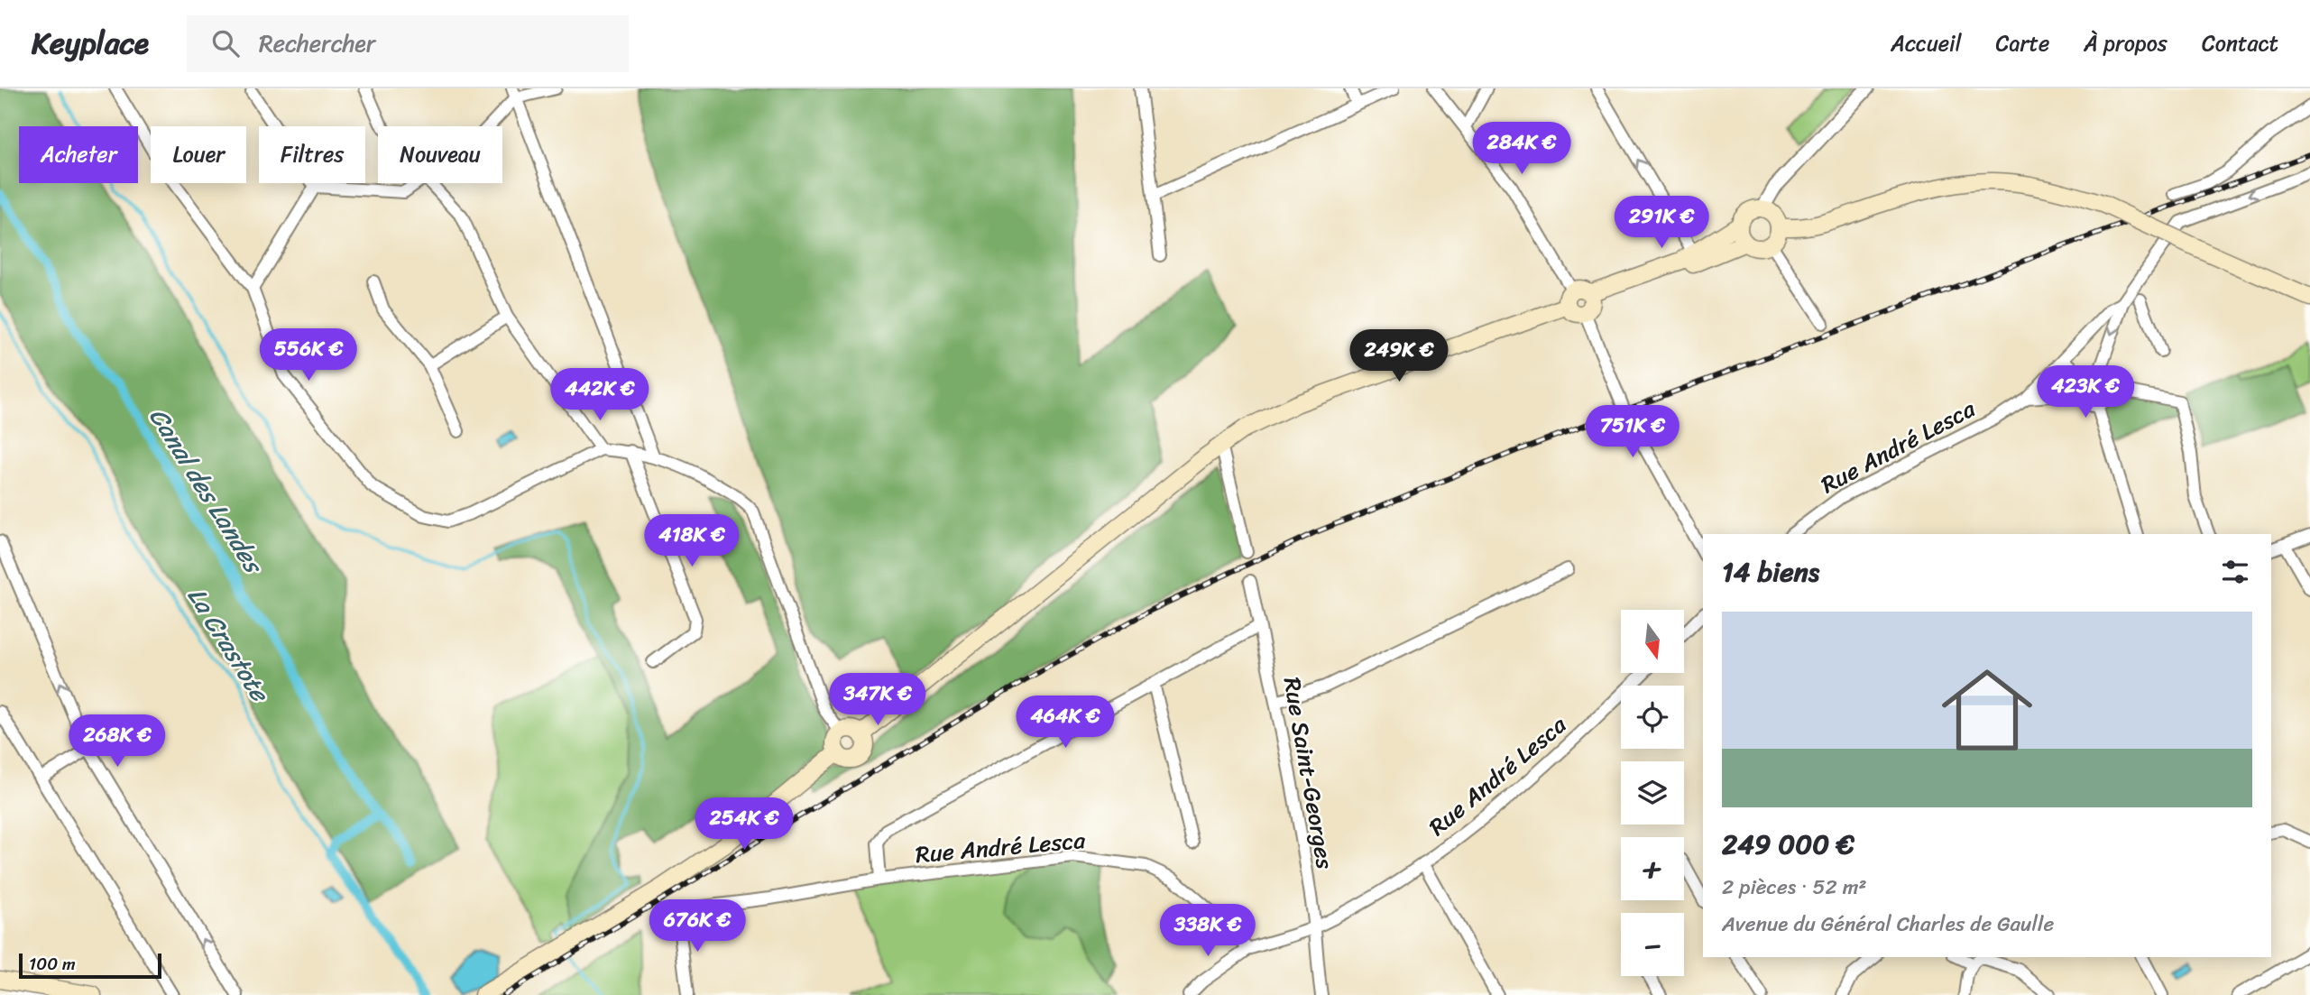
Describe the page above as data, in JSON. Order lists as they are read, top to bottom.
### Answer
{
  "streets": {
    "street": ["Rue André Lesca", "Rue Saint-Georges"]
  },
  "crossings": [
    ["Rue André Lesca", "Rue Saint-Georges"]
  ],
  "water": ["Canal des Landes", "La Crastote"],
  "scale_bar": "100 m",
  "north": "bottom",
  "page": {
    "header": "Keyplace",
    "search": "Rechercher",
    "nav": [
      "Accueil",
      "Carte",
      "À propos",
      "Contact"
    ],
    "price": [
      "284K €",
      "291K €",
      "556K €",
      "249K €",
      "423K €",
      "442K €",
      "751K €",
      "418K €",
      "347K €",
      "464K €",
      "268K €",
      "254K €",
      "676K €",
      "338K €"
    ],
    "chip": [
      "Acheter",
      "Louer",
      "Filtres",
      "Nouveau"
    ],
    "heading": "14 biens",
    "map_buttons": ["+", "−"],
    "list": [
      {
        "name": "249 000 €",
        "note": "2 pièces · 52 m² · Avenue du Général Charles de Gaulle"
      }
    ],
    "scale": "100 m"
  }
}
